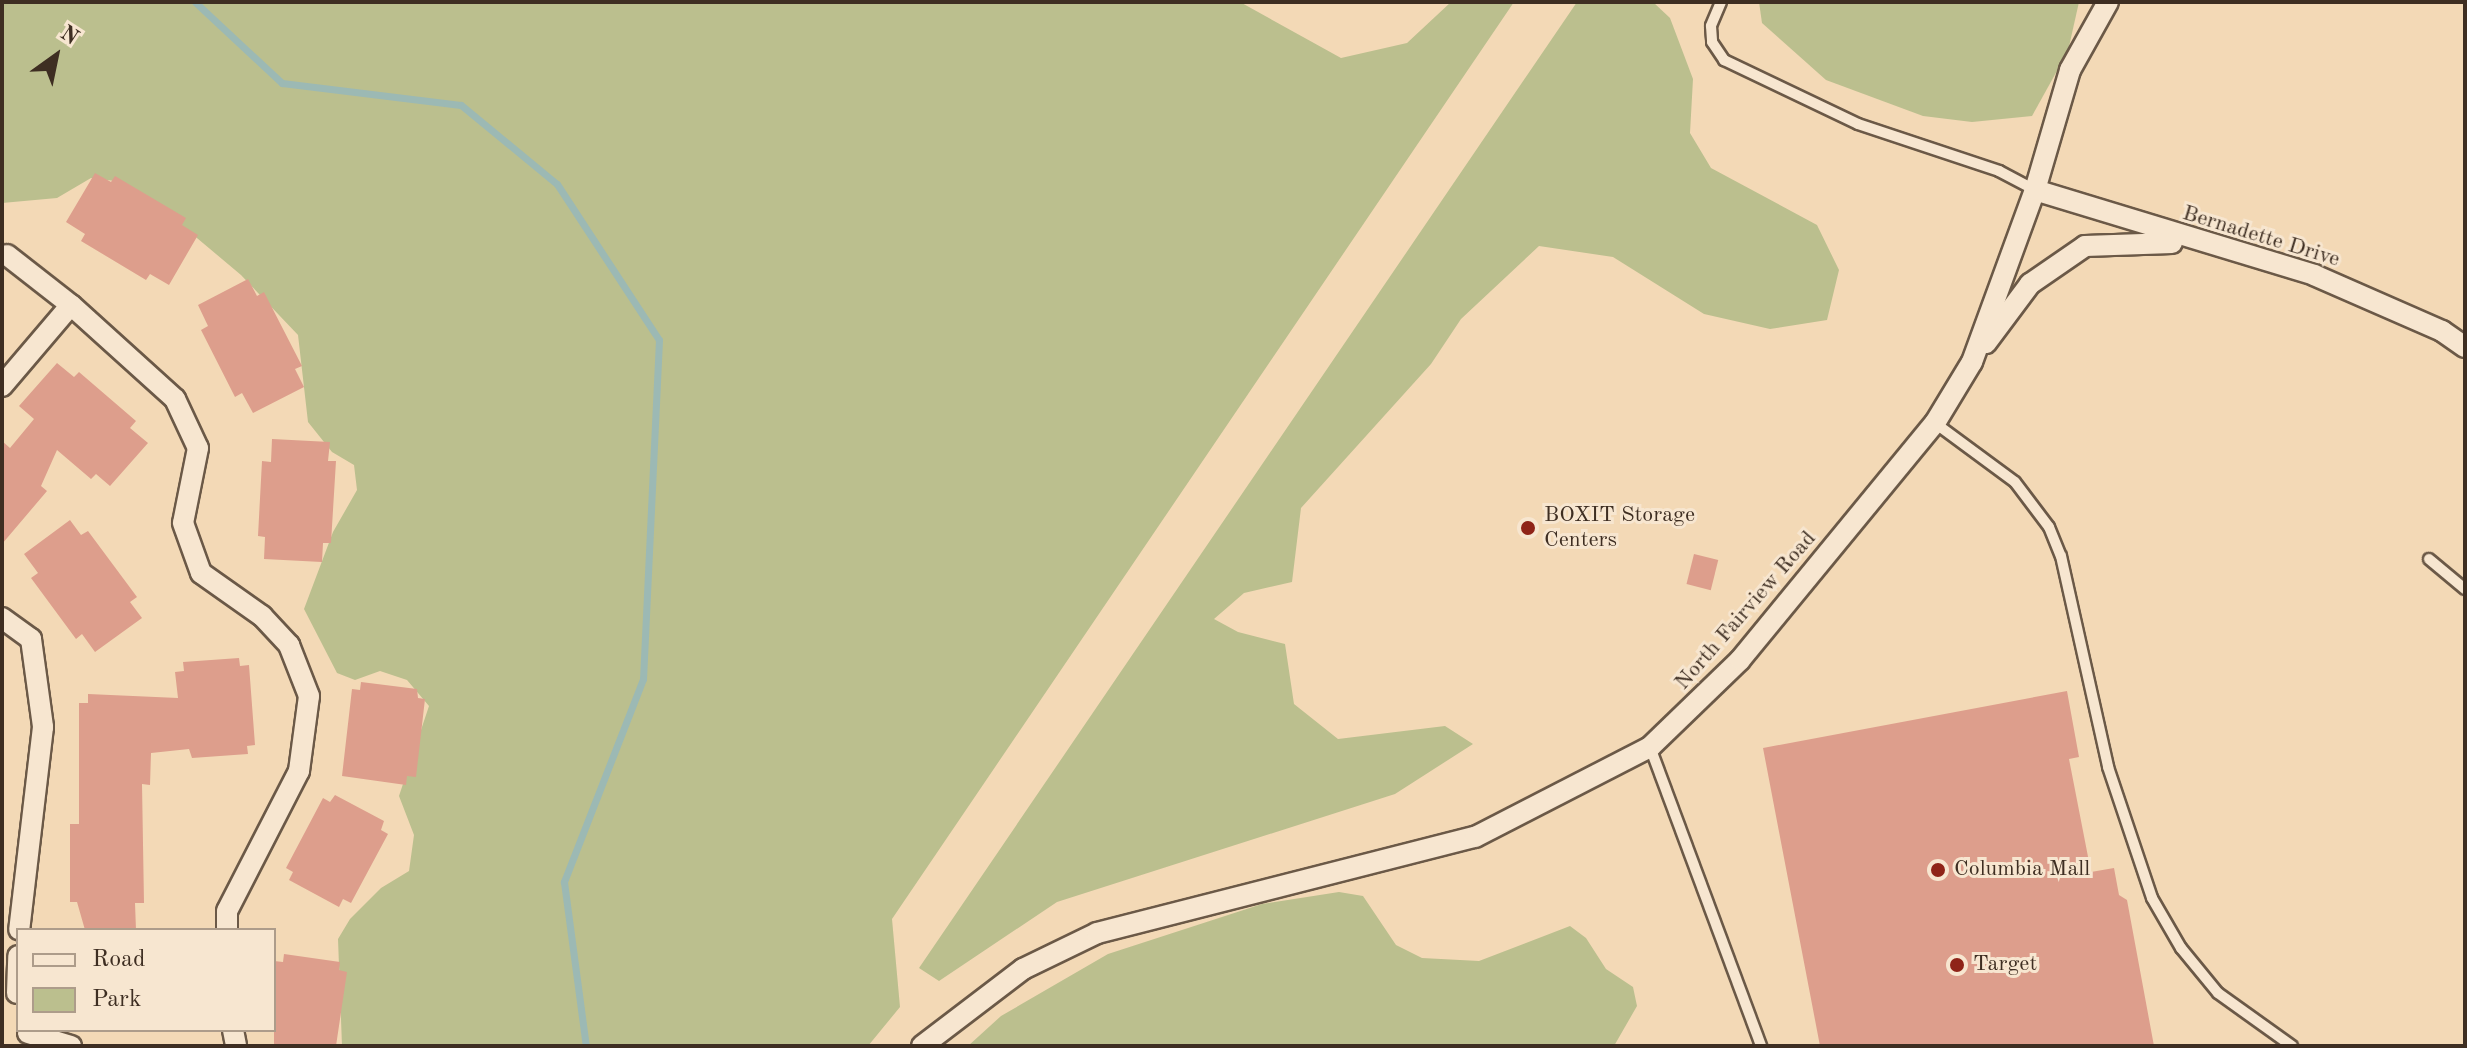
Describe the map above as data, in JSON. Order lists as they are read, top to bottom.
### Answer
{
  "streets": {
    "street": ["Bernadette Drive", "North Fairview Road"]
  },
  "crossings": [
    ["Bernadette Drive", "North Fairview Road"]
  ],
  "places": ["BOXIT Storage Centers", "Columbia Mall", "Target"],
  "legend": ["Road", "Park"],
  "north": "top right"
}
